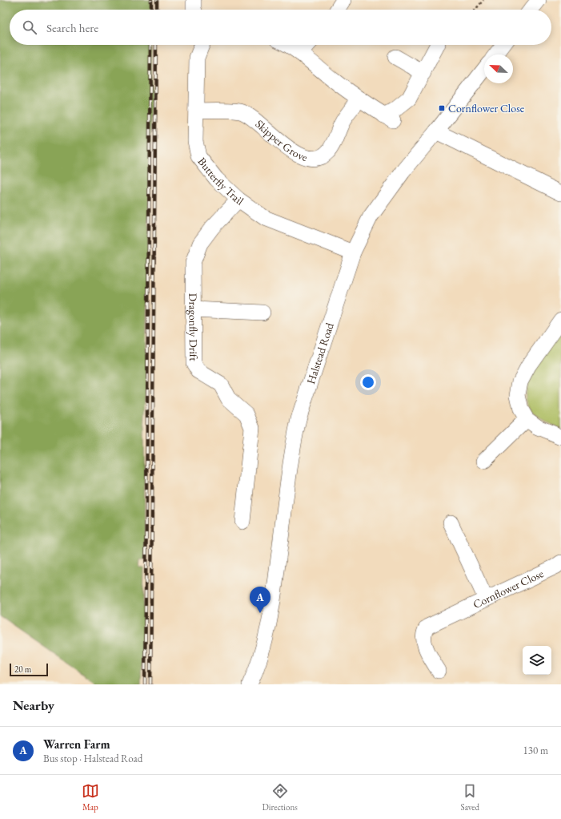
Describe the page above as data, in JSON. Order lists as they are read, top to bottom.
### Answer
{
  "streets": {
    "street": [
      "Skipper Grove",
      "Butterfly Trail",
      "Dragonfly Drift",
      "Halstead Road",
      "Cornflower Close"
    ]
  },
  "crossings": [
    ["Skipper Grove", "Butterfly Trail"],
    ["Butterfly Trail", "Dragonfly Drift"],
    ["Butterfly Trail", "Halstead Road"]
  ],
  "places": {
    "transit": ["Cornflower Close"]
  },
  "scale_bar": "20 m",
  "north": "top left",
  "page": {
    "search": "Search here",
    "pins": "A",
    "scale": "20 m",
    "heading": "Nearby",
    "list": [
      {
        "mark": "A",
        "name": "Warren Farm",
        "note": "Bus stop · Halstead Road",
        "value": "130 m"
      }
    ],
    "nav": ["Map", "Directions", "Saved"]
  }
}
